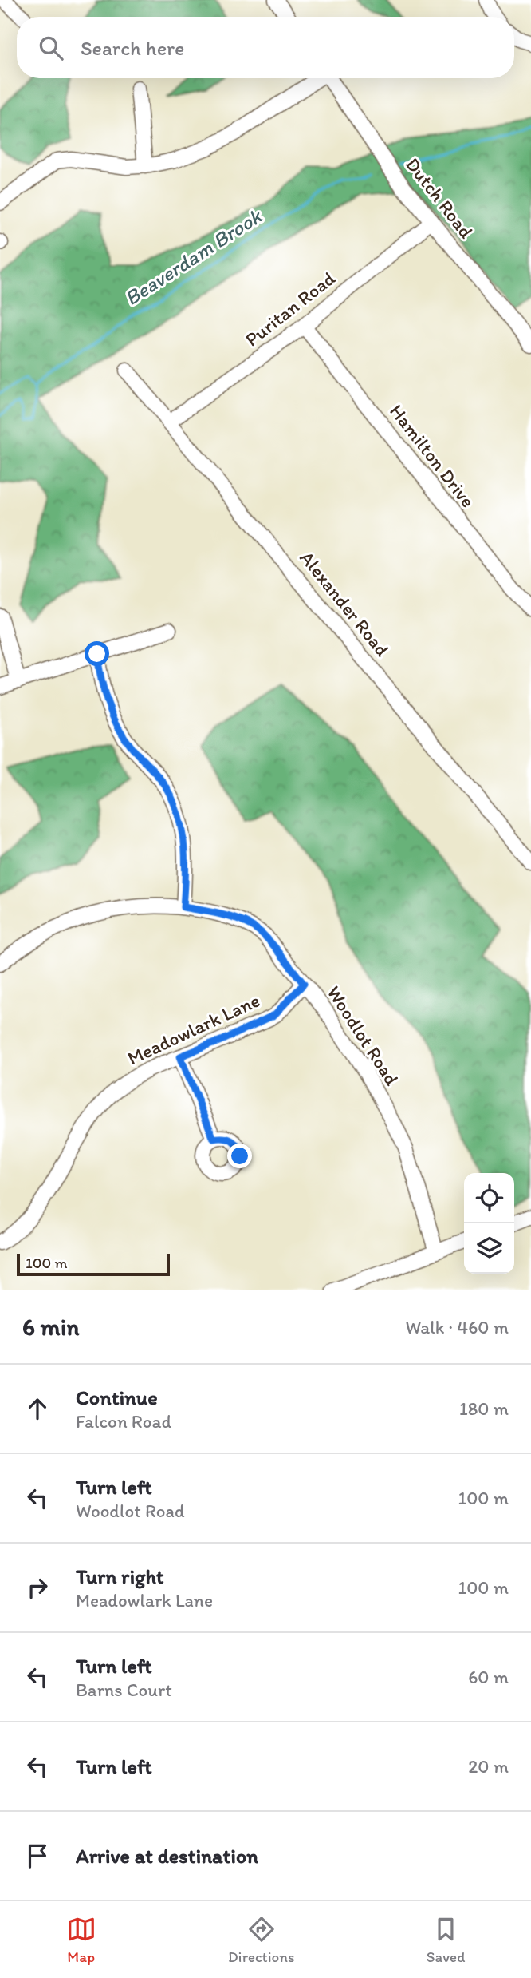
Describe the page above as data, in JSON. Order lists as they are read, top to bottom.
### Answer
{
  "streets": {
    "street": [
      "Dutch Road",
      "Puritan Road",
      "Hamilton Drive",
      "Alexander Road",
      "Meadowlark Lane",
      "Woodlot Road"
    ]
  },
  "crossings": [
    ["Dutch Road", "Puritan Road"],
    ["Puritan Road", "Hamilton Drive"],
    ["Puritan Road", "Alexander Road"],
    ["Meadowlark Lane", "Woodlot Road"]
  ],
  "water": ["Beaverdam Brook"],
  "scale_bar": "100 m",
  "page": {
    "search": "Search here",
    "scale": "100 m",
    "heading": ["6 min", "Walk · 460 m"],
    "list": [
      ["Continue", "Falcon Road", "180 m"],
      ["Turn left", "Woodlot Road", "100 m"],
      ["Turn right", "Meadowlark Lane", "100 m"],
      ["Turn left", "Barns Court", "60 m"],
      ["Turn left", "20 m"],
      "Arrive at destination"
    ],
    "nav": ["Map", "Directions", "Saved"]
  }
}
